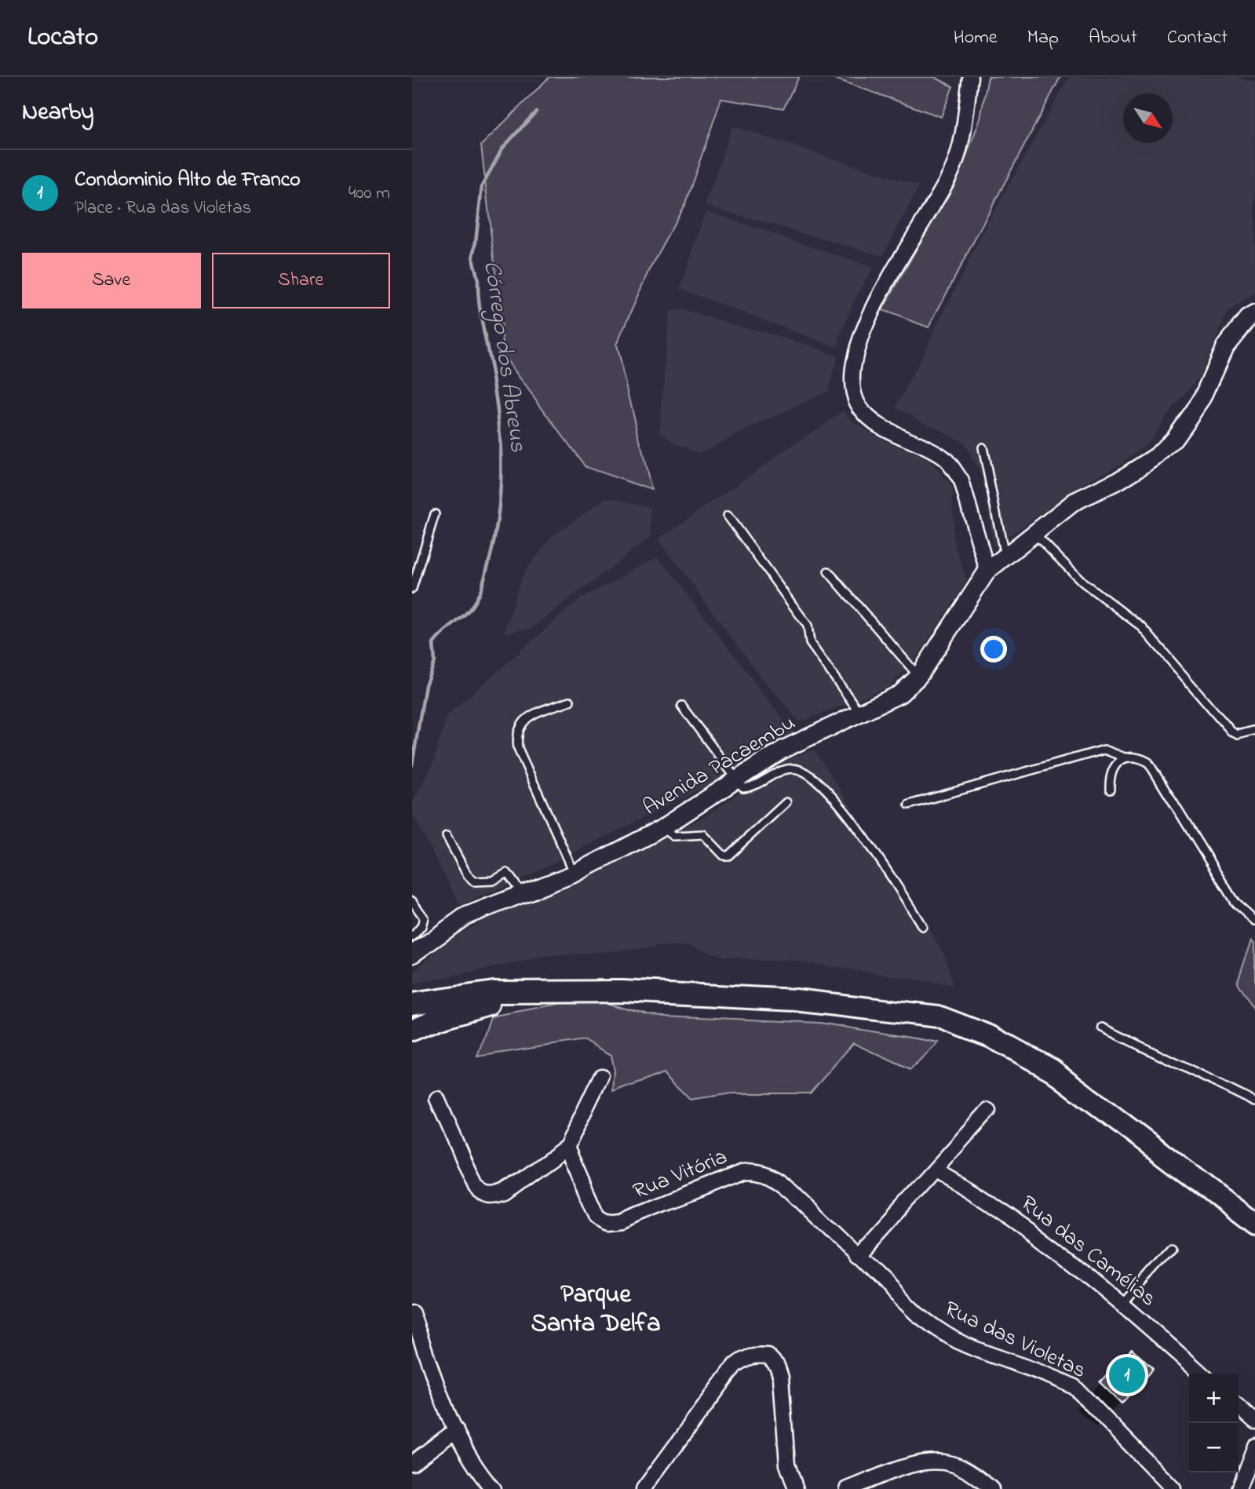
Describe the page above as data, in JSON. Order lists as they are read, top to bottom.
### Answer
{
  "streets": {
    "street": [
      "Avenida Pacaembu",
      "Rua Vitória",
      "Rua das Camélias",
      "Rua das Violetas"
    ]
  },
  "crossings": [
    ["Rua Vitória", "Rua das Violetas"]
  ],
  "districts": ["Parque Santa Delfa"],
  "water": ["Córrego dos Abreus"],
  "north": "bottom right",
  "page": {
    "header": "Locato",
    "nav": [
      "Home",
      "Map",
      "About",
      "Contact"
    ],
    "heading": "Nearby",
    "list": [
      {
        "mark": "1",
        "name": "Condominio Alto de Franco",
        "note": "Place · Rua das Violetas",
        "value": "400 m"
      }
    ],
    "buttons": ["Save", "Share"],
    "pins": "1",
    "map_buttons": ["+", "−"]
  }
}
